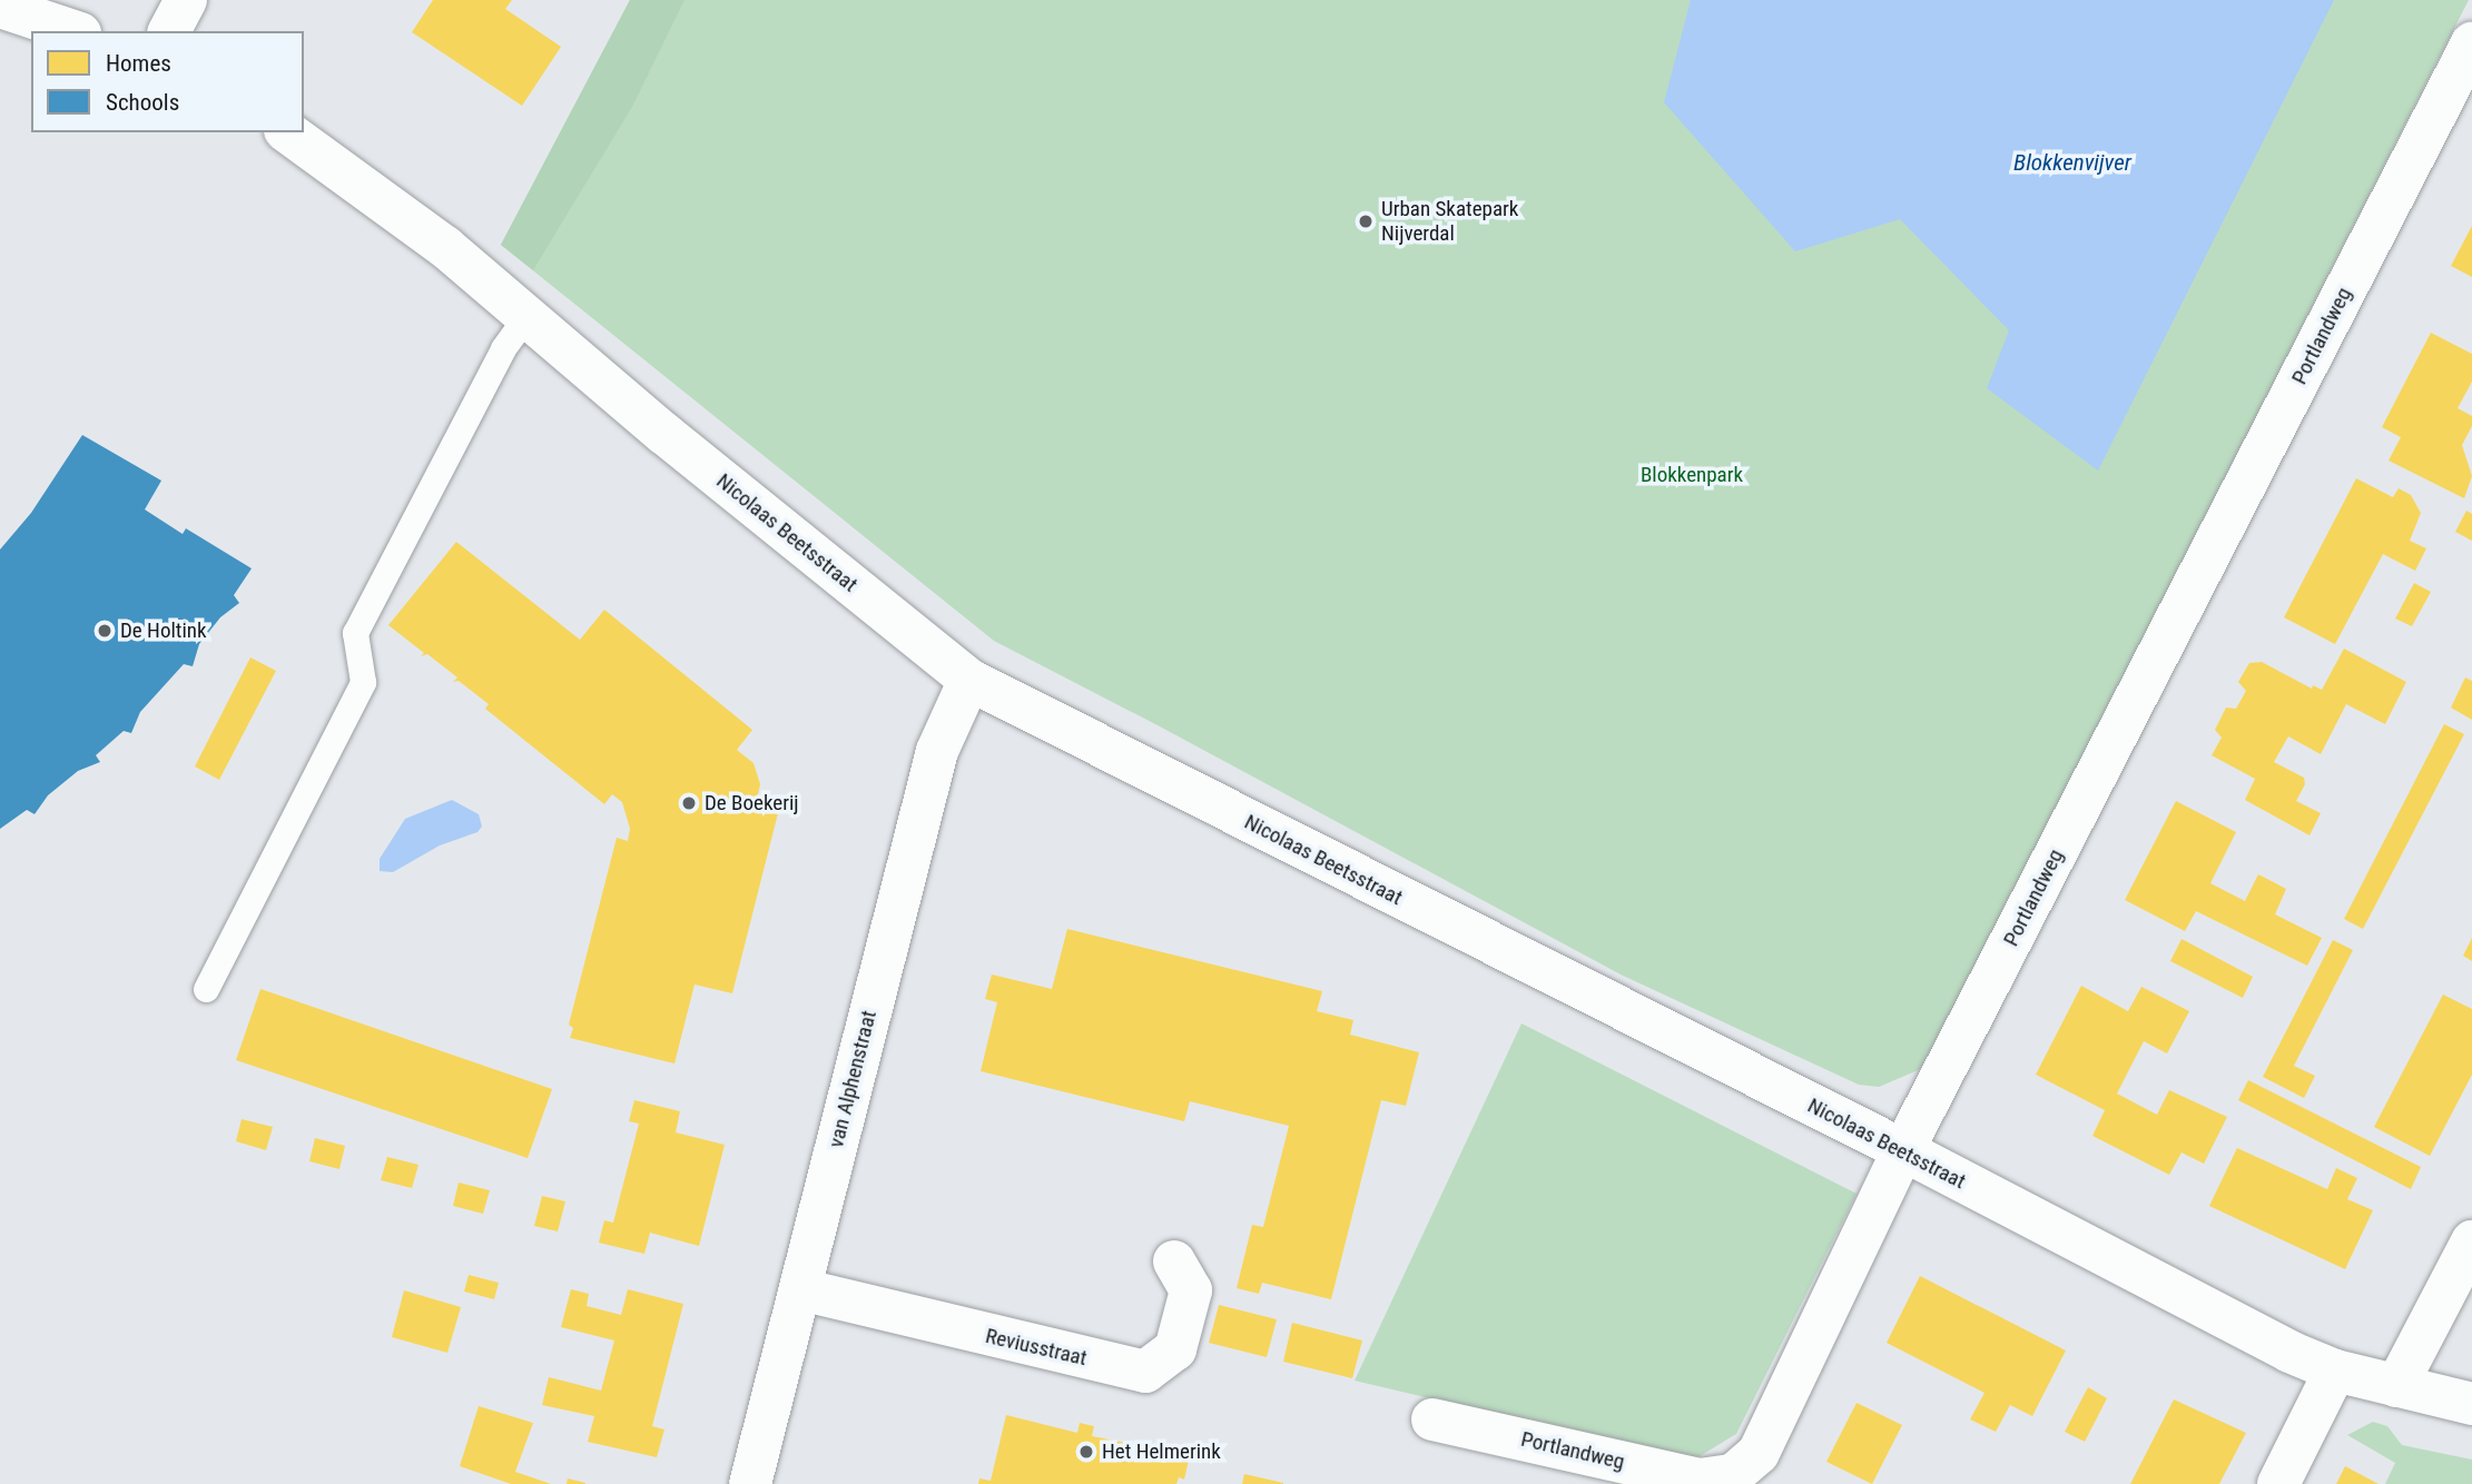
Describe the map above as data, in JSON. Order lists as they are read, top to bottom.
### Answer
{
  "streets": {
    "street": [
      "Portlandweg",
      "Nicolaas Beetsstraat",
      "van Alphenstraat",
      "Reviusstraat"
    ]
  },
  "crossings": [
    ["Portlandweg", "Nicolaas Beetsstraat"],
    ["Nicolaas Beetsstraat", "van Alphenstraat"],
    ["van Alphenstraat", "Reviusstraat"]
  ],
  "water": ["Blokkenvijver"],
  "parks": ["Blokkenpark"],
  "places": [
    "Urban Skatepark Nijverdal",
    "De Holtink",
    "De Boekerij",
    "Het Helmerink"
  ],
  "legend": ["Homes", "Schools"]
}
